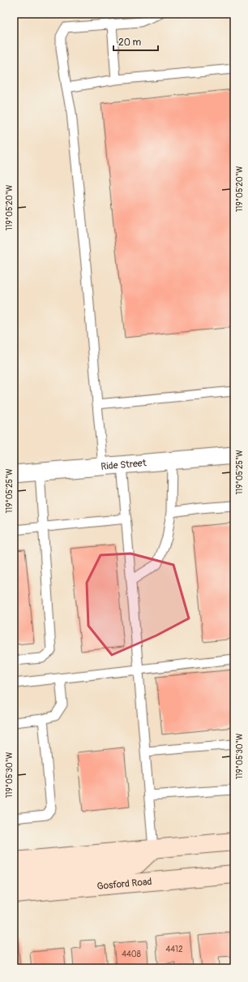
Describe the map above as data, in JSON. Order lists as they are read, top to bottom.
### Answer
{
  "streets": {
    "main road": ["Gosford Road"],
    "street": ["Ride Street"]
  },
  "house_numbers": ["4412", "4408"],
  "scale_bar": "20 m",
  "coordinates": ["119°05'20\"W", "119°05'25\"W", "119°05'30\"W"]
}
